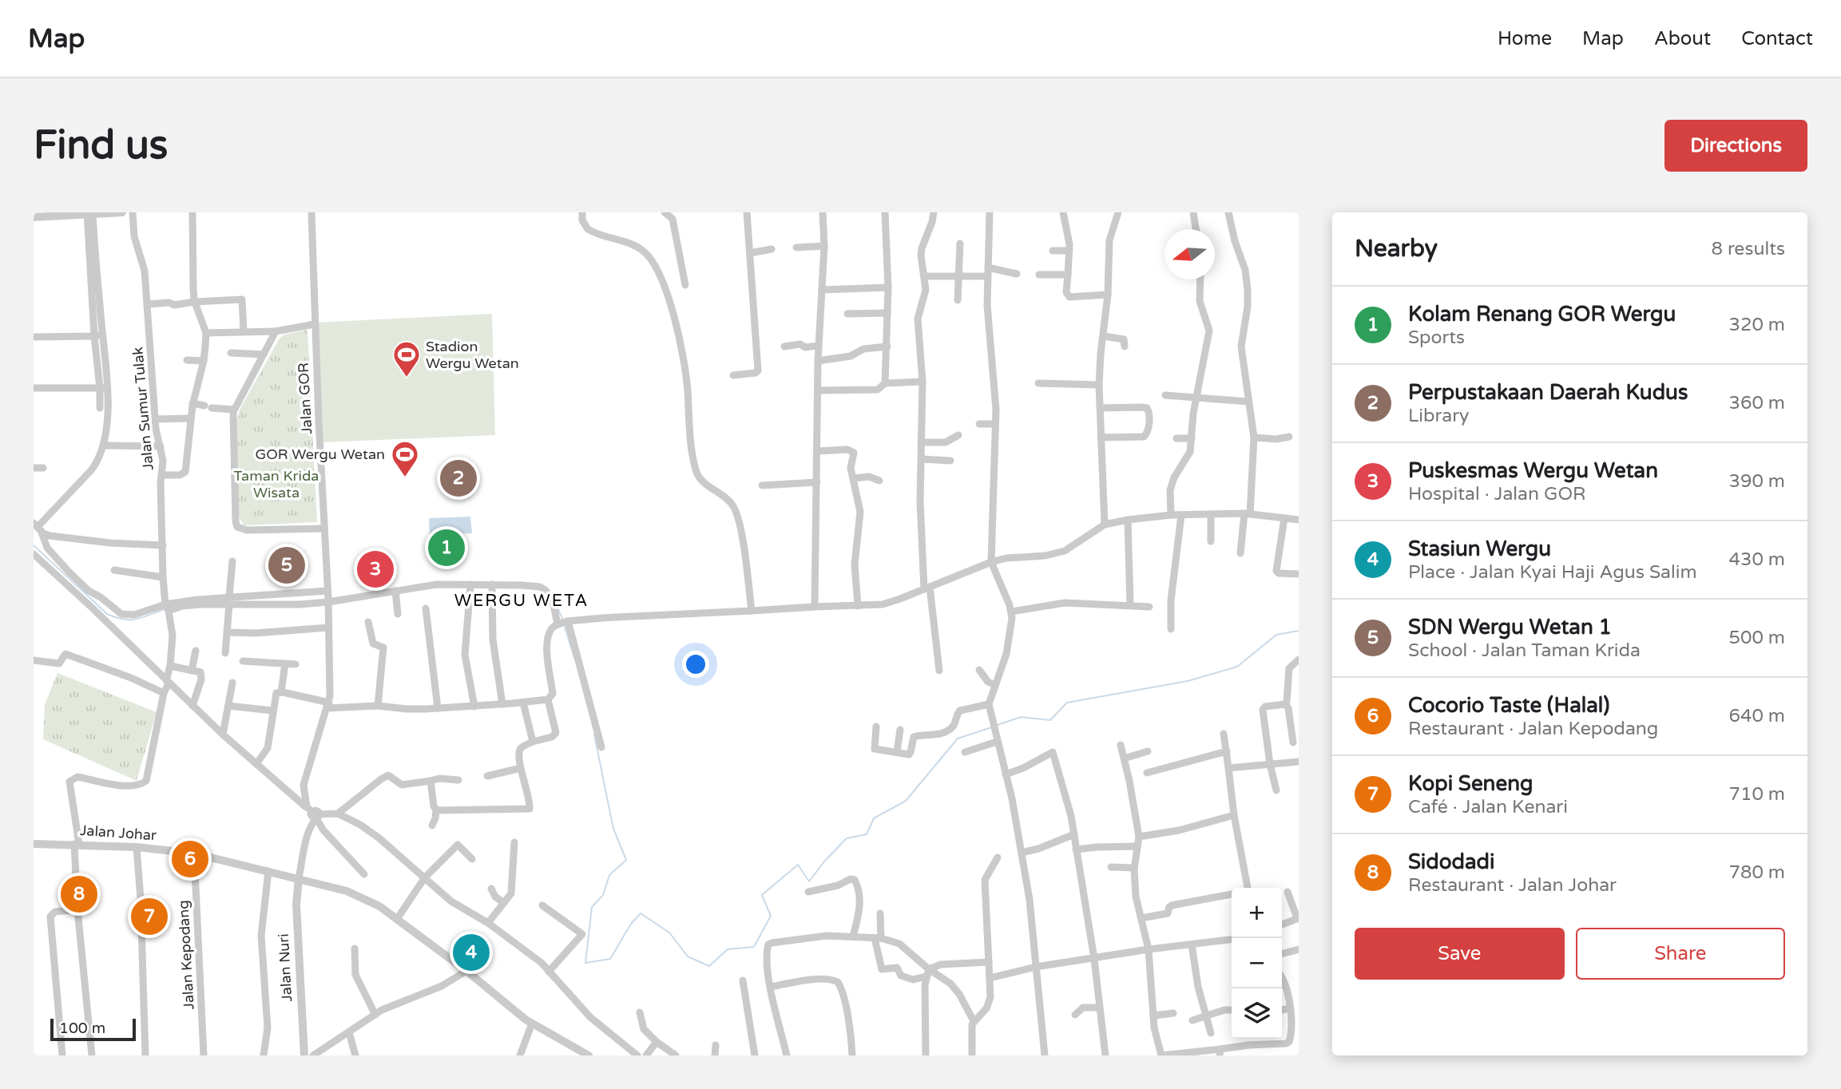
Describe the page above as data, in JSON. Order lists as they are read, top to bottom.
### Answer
{
  "streets": {
    "street": [
      "Jalan GOR",
      "Jalan Sumur Tulak",
      "Jalan Johar",
      "Jalan Kepodang",
      "Jalan Nuri"
    ]
  },
  "crossings": [
    ["Jalan GOR", "Jalan Johar"],
    ["Jalan GOR", "Jalan Nuri"],
    ["Jalan Sumur Tulak", "Jalan Johar"],
    ["Jalan Johar", "Jalan Kepodang"],
    ["Jalan Johar", "Jalan Nuri"]
  ],
  "districts": ["WERGU WETA"],
  "parks": ["Taman Krida Wisata"],
  "places": {
    "sports": ["Stadion Wergu Wetan", "GOR Wergu Wetan"]
  },
  "scale_bar": "100 m",
  "north": "left",
  "page": {
    "header": "Map",
    "nav": [
      "Home",
      "Map",
      "About",
      "Contact"
    ],
    "buttons": [
      "Directions",
      ["Save", "Share"]
    ],
    "title": "Find us",
    "heading": ["Nearby", "8 results"],
    "list": [
      {
        "mark": "1",
        "name": "Kolam Renang GOR Wergu",
        "note": "Sports",
        "value": "320 m"
      },
      {
        "mark": "2",
        "name": "Perpustakaan Daerah Kudus",
        "note": "Library",
        "value": "360 m"
      },
      {
        "mark": "3",
        "name": "Puskesmas Wergu Wetan",
        "note": "Hospital · Jalan GOR",
        "value": "390 m"
      },
      {
        "mark": "4",
        "name": "Stasiun Wergu",
        "note": "Place · Jalan Kyai Haji Agus Salim",
        "value": "430 m"
      },
      {
        "mark": "5",
        "name": "SDN Wergu Wetan 1",
        "note": "School · Jalan Taman Krida",
        "value": "500 m"
      },
      {
        "mark": "6",
        "name": "Cocorio Taste (Halal)",
        "note": "Restaurant · Jalan Kepodang",
        "value": "640 m"
      },
      {
        "mark": "7",
        "name": "Kopi Seneng",
        "note": "Café · Jalan Kenari",
        "value": "710 m"
      },
      {
        "mark": "8",
        "name": "Sidodadi",
        "note": "Restaurant · Jalan Johar",
        "value": "780 m"
      }
    ],
    "pins": [
      "2",
      "1",
      "5",
      "3",
      "6",
      "8",
      "7",
      "4"
    ],
    "map_buttons": ["+", "−"],
    "scale": "100 m"
  }
}
